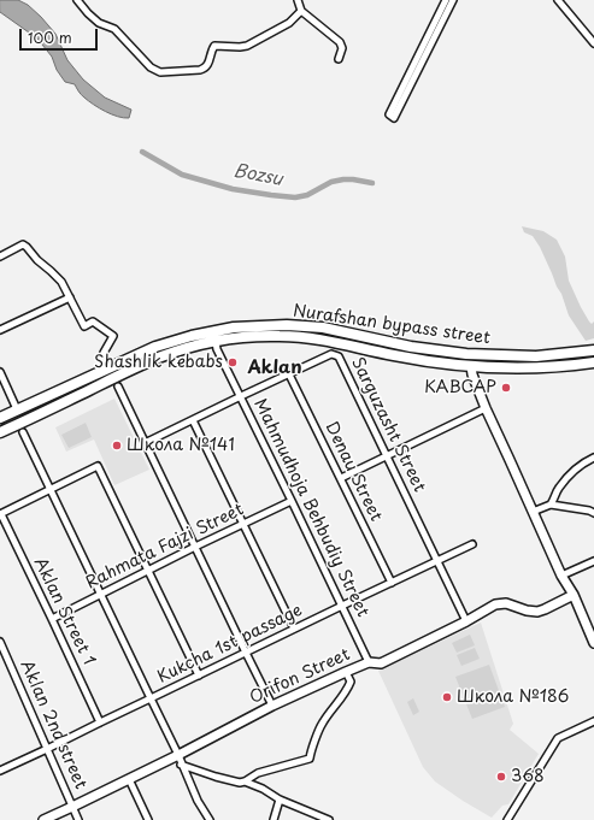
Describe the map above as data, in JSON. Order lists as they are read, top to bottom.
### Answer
{
  "streets": {
    "main road": ["Nurafshan bypass street"],
    "street": [
      "Sarguzasht Street",
      "Denau Street",
      "Mahmudhoja Behbudiy Street",
      "Rahmata Fajzi Street",
      "Аklаn Street 1",
      "Kukcha 1st passage",
      "Orifon Street",
      "Аklаn 2nd street"
    ]
  },
  "crossings": [
    ["Nurafshan bypass street", "Mahmudhoja Behbudiy Street"],
    ["Sarguzasht Street", "Denau Street"],
    ["Sarguzasht Street", "Mahmudhoja Behbudiy Street"],
    ["Sarguzasht Street", "Kukcha 1st passage"],
    ["Sarguzasht Street", "Orifon Street"],
    ["Denau Street", "Kukcha 1st passage"],
    ["Mahmudhoja Behbudiy Street", "Rahmata Fajzi Street"],
    ["Mahmudhoja Behbudiy Street", "Kukcha 1st passage"],
    ["Mahmudhoja Behbudiy Street", "Orifon Street"],
    ["Rahmata Fajzi Street", "Аklаn Street 1"],
    ["Аklаn Street 1", "Kukcha 1st passage"],
    ["Kukcha 1st passage", "Аklаn 2nd street"],
    ["Orifon Street", "Аklаn 2nd street"]
  ],
  "districts": ["Aklan"],
  "water": ["Bozsu"],
  "places": [
    "Shashlik kebabs",
    "КАВСАР",
    "Школа №141",
    "Школа №186",
    "368"
  ],
  "scale_bar": "100 m"
}
